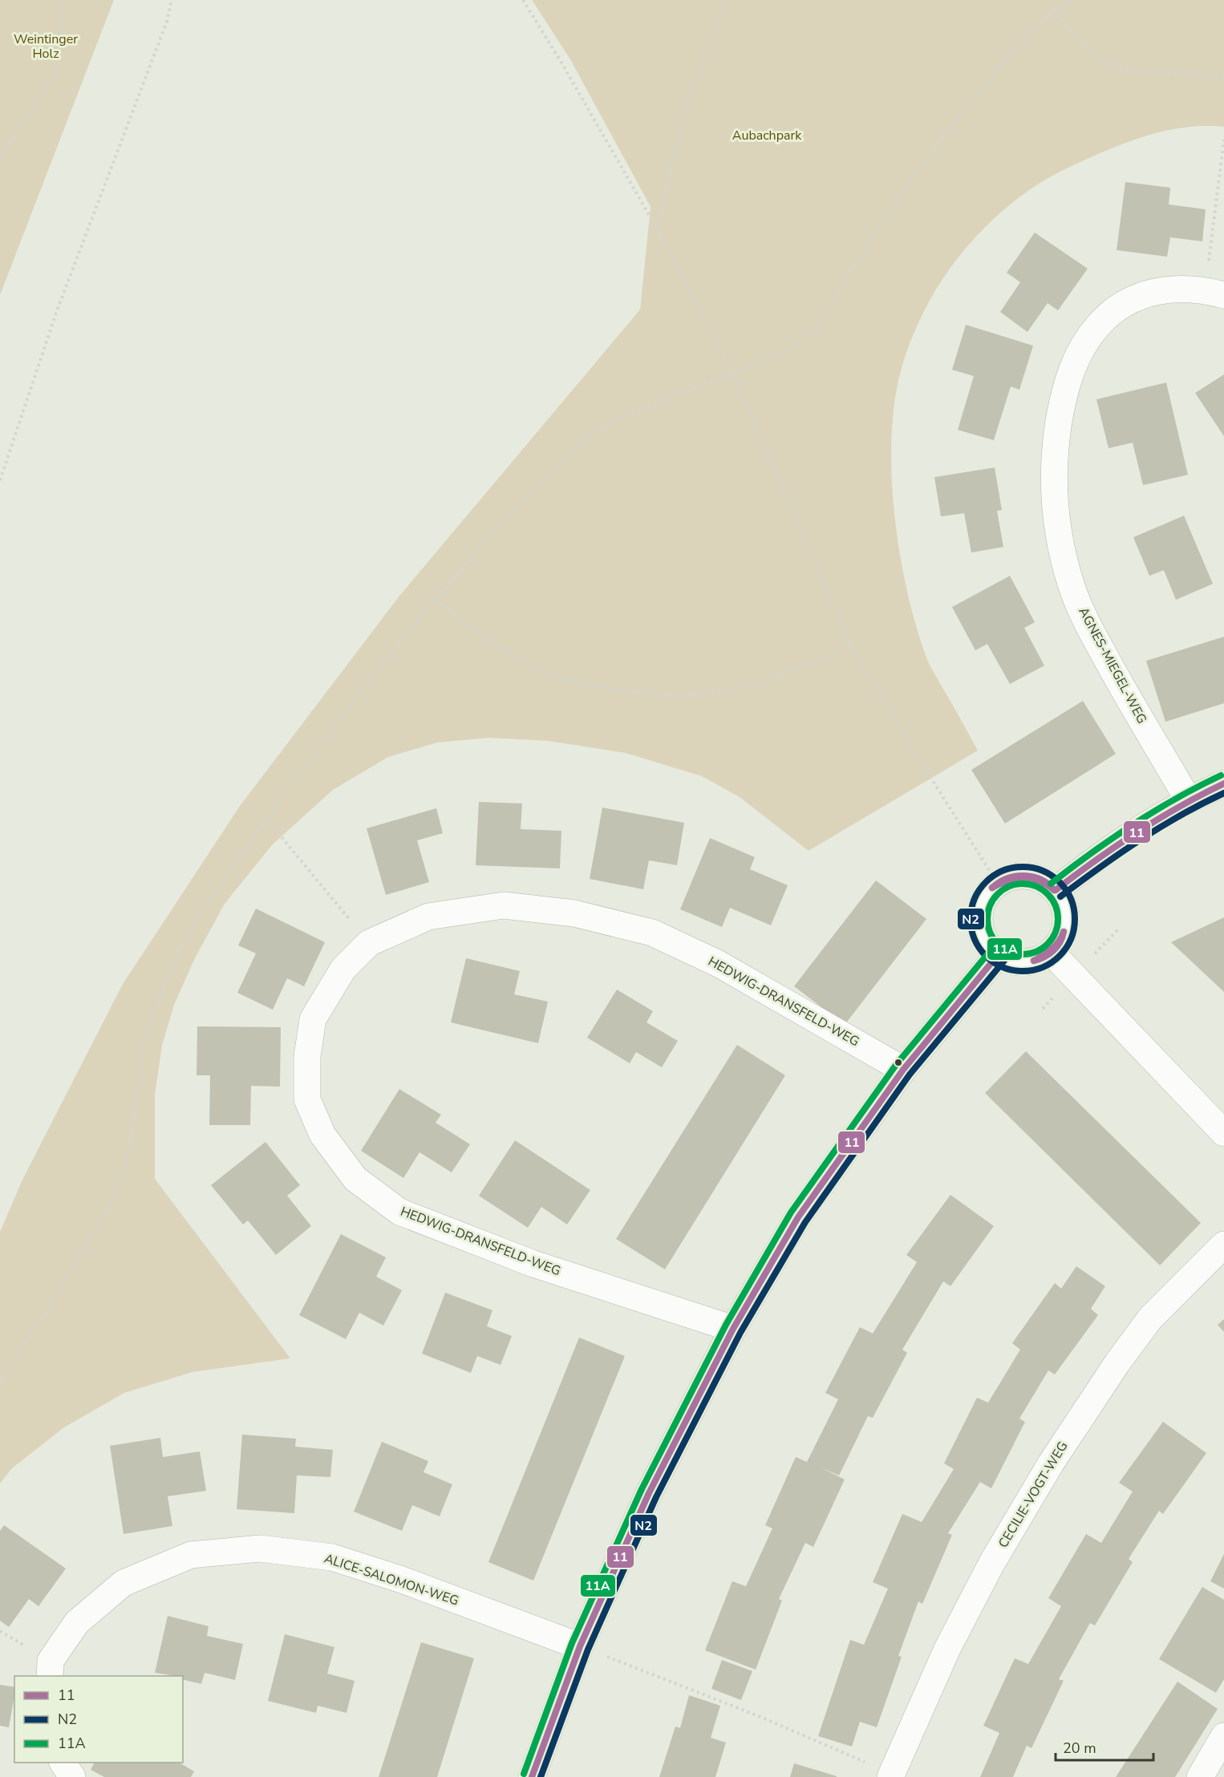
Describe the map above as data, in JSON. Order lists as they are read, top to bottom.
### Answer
{
  "streets": {
    "street": [
      "AGNES-MIEGEL-WEG",
      "HEDWIG-DRANSFELD-WEG",
      "CECILIE-VOGT-WEG",
      "ALICE-SALOMON-WEG"
    ]
  },
  "parks": ["Weintinger Holz", "Aubachpark"],
  "lines": ["transit line 11A", "transit line 11", "transit line N2"],
  "legend": ["11", "N2", "11A"],
  "scale_bar": "20 m"
}
